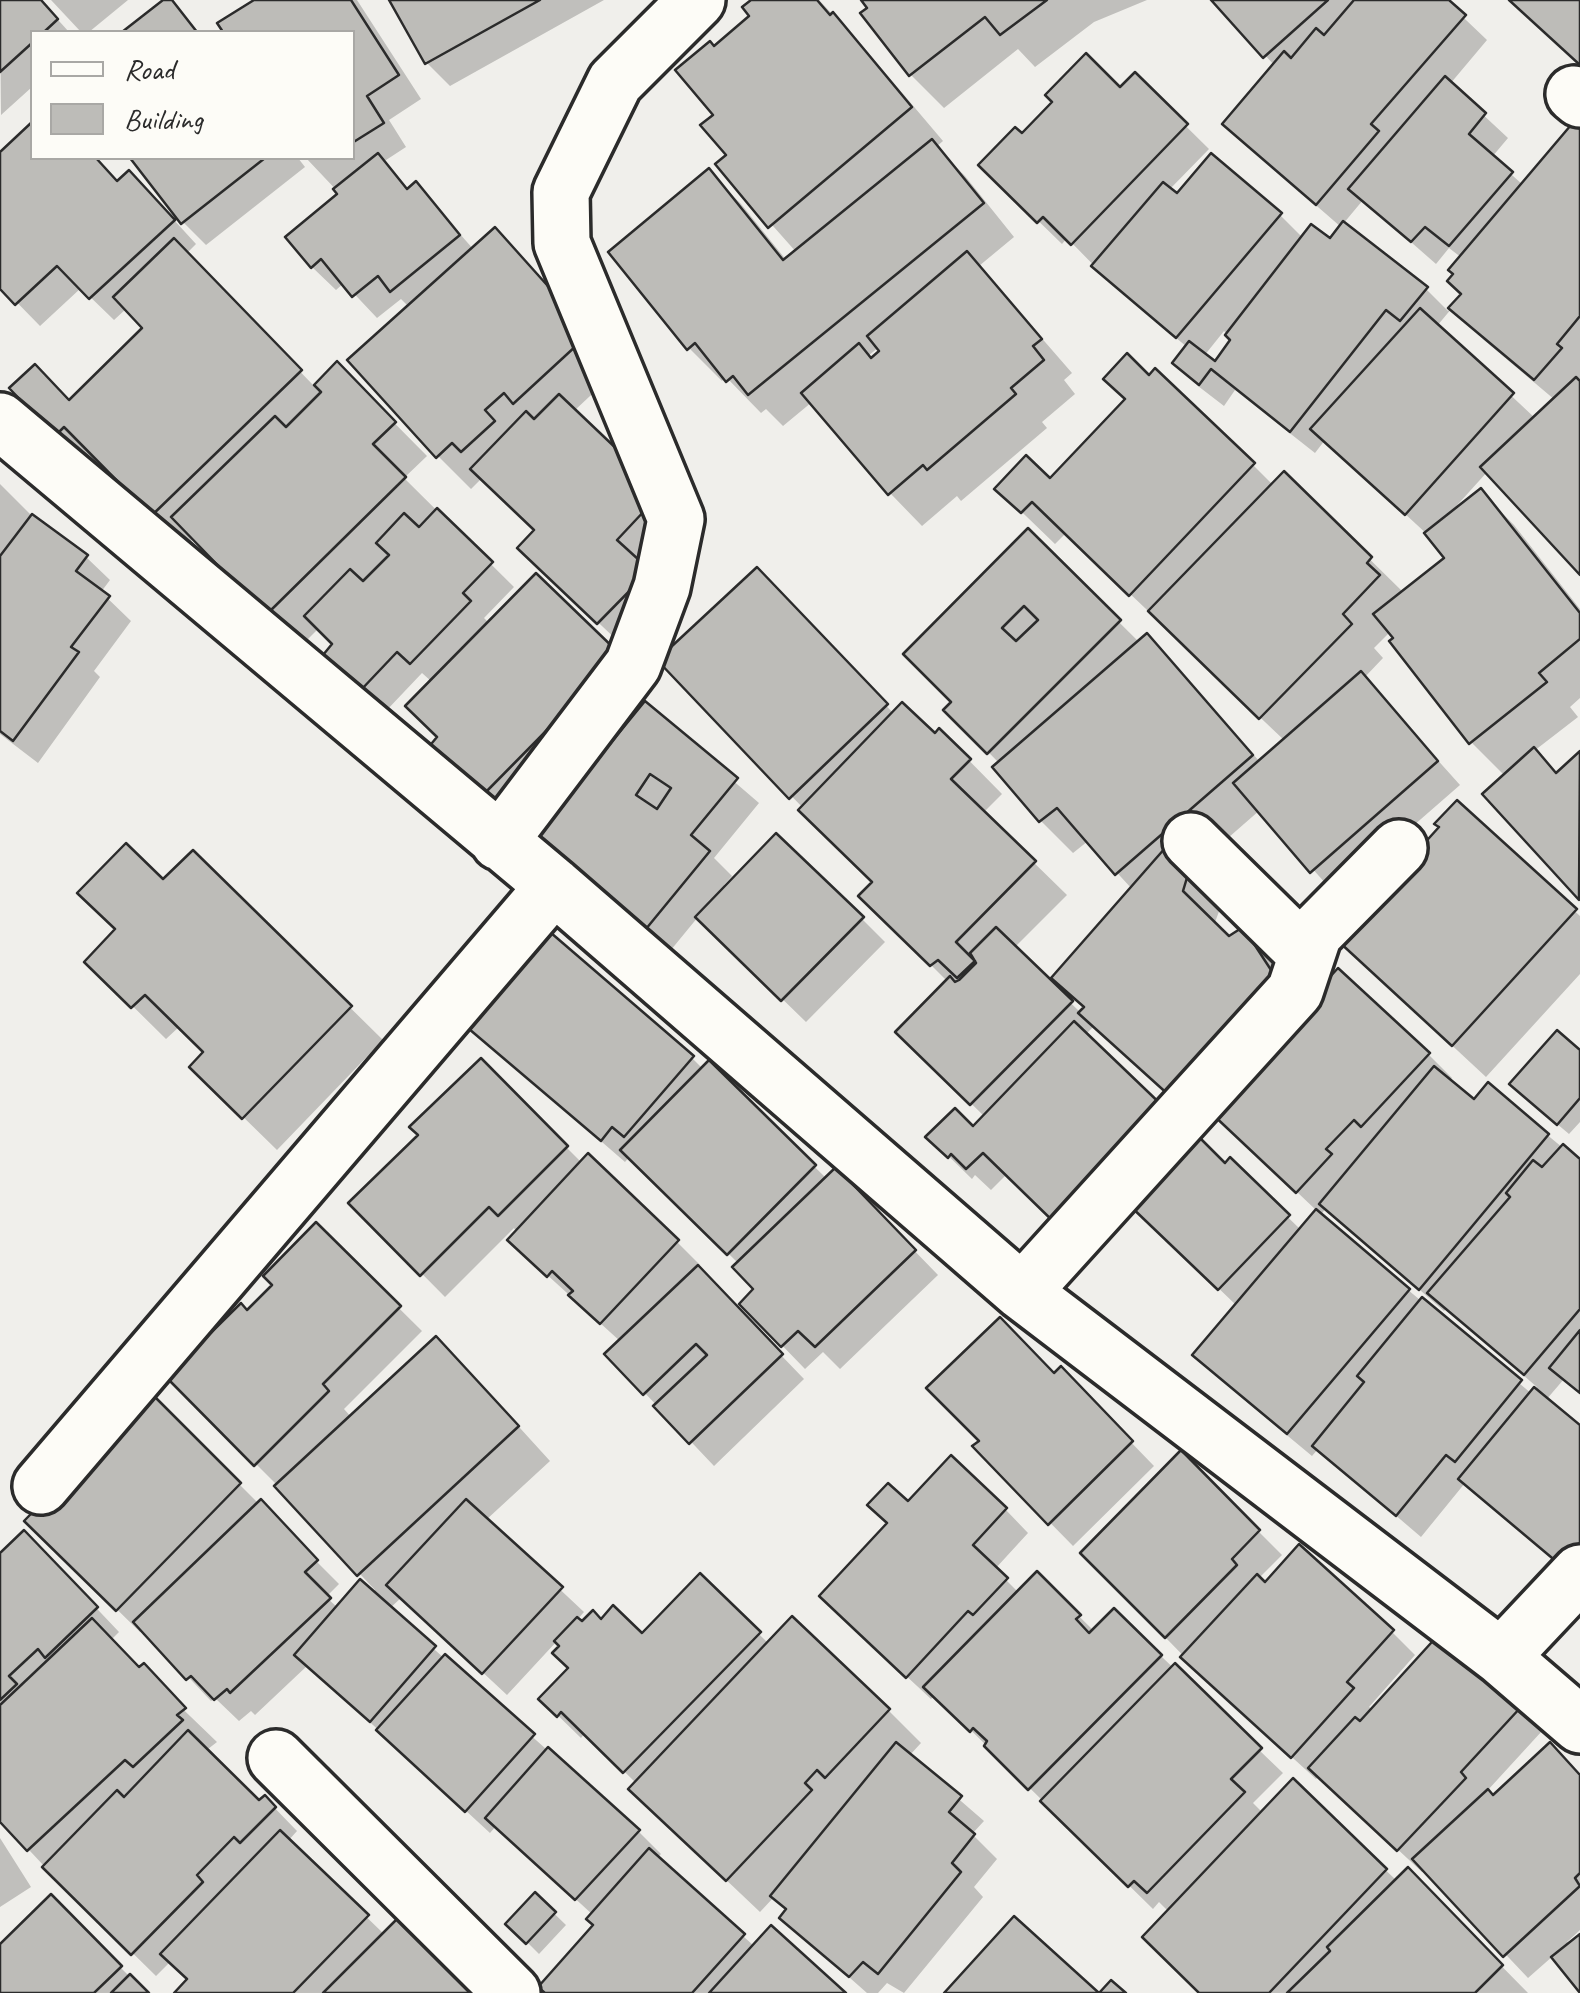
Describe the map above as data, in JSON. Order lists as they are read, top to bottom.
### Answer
{
  "legend": ["Road", "Building"]
}
